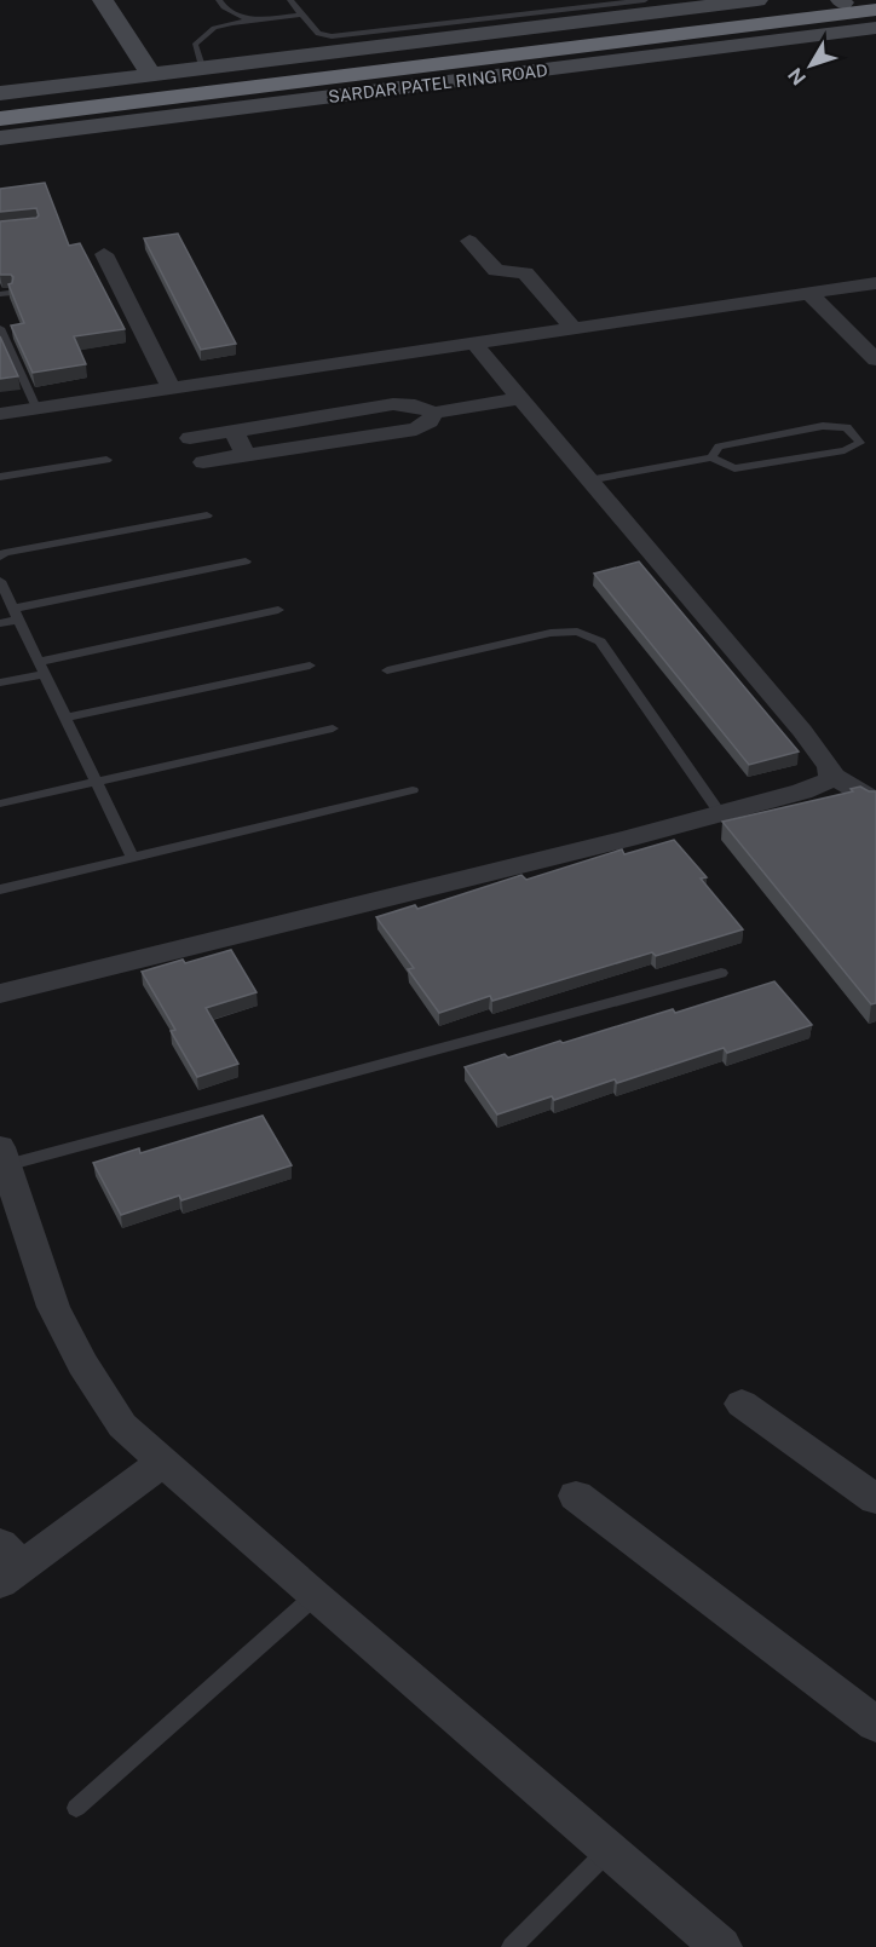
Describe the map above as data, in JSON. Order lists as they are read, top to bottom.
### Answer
{
  "streets": {
    "highway": ["SARDAR PATEL RING ROAD"]
  },
  "north": "bottom left"
}
